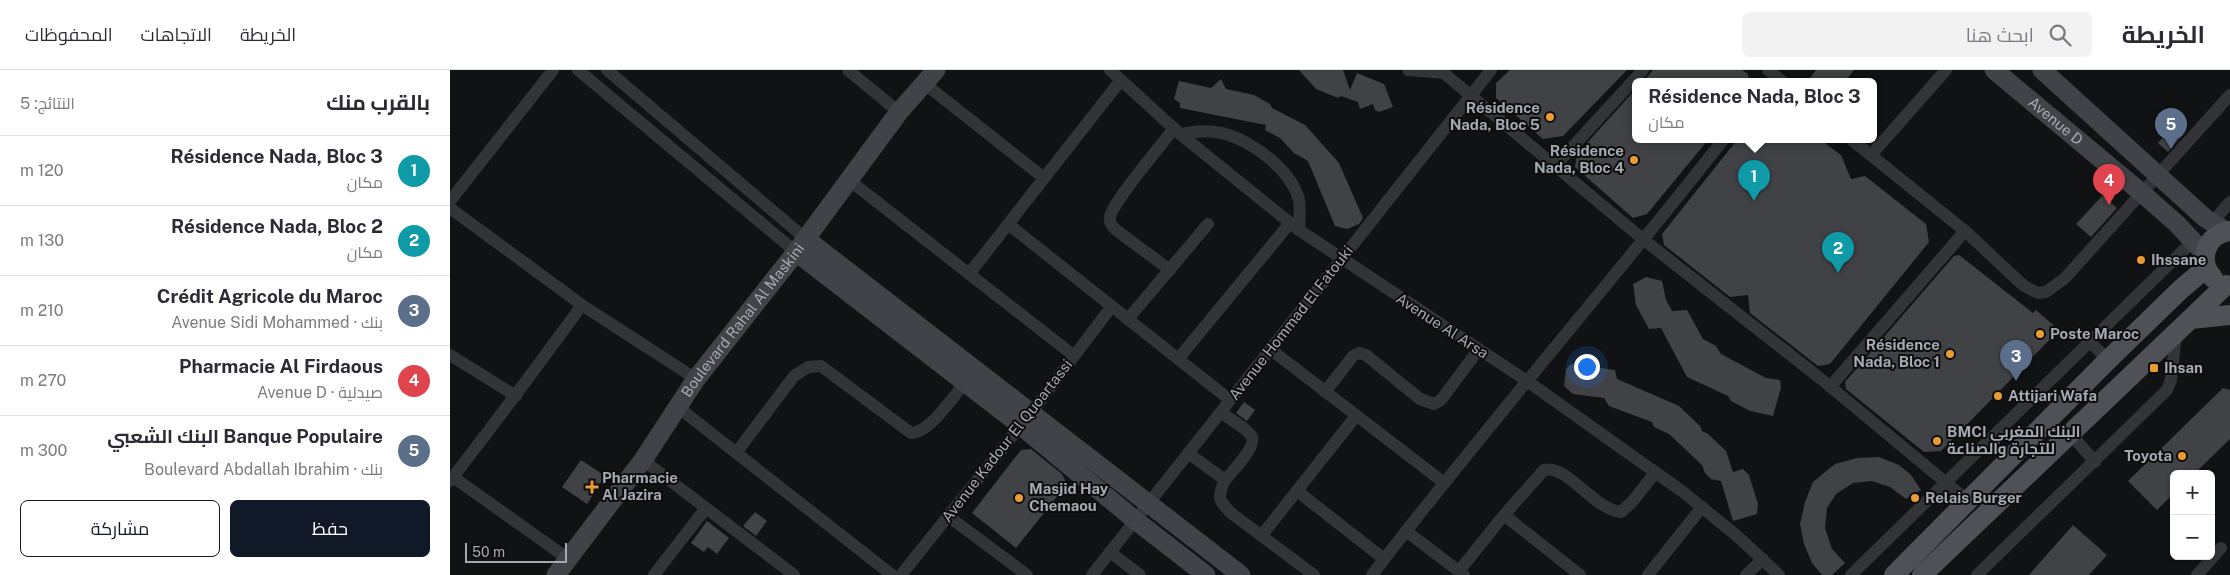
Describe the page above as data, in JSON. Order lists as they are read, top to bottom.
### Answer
{
  "streets": {
    "street": [
      "Avenue D",
      "Boulevard Rahal Al Maskini",
      "Avenue Hommad El Fatouki",
      "Avenue Al Arsa",
      "Avenue Kadour El Quoartassi"
    ]
  },
  "crossings": [
    ["Avenue Hommad El Fatouki", "Avenue Al Arsa"]
  ],
  "places": {
    "other": [
      "Résidence Nada, Bloc 5",
      "Résidence Nada, Bloc 4",
      "Ihssane",
      "Poste Maroc",
      "Résidence Nada, Bloc 1",
      "Attijari Wafa",
      "BMCI البنك المغربي للتجارة والصناعة",
      "Toyota",
      "Masjid Hay Chemaou",
      "Relais Burger"
    ],
    "transit": ["Ihsan"],
    "health": ["Pharmacie Al Jazira"]
  },
  "scale_bar": "50 m",
  "page": {
    "header": "الخريطة",
    "search": "ابحث هنا",
    "nav": ["الخريطة", "الاتجاهات", "المحفوظات"],
    "heading": ["بالقرب منك", "النتائج: 5"],
    "popup": ["Résidence Nada, Bloc 3", "مكان"],
    "pins": [
      "5",
      "1",
      "4",
      "2",
      "3"
    ],
    "list": [
      {
        "mark": "1",
        "name": "Résidence Nada, Bloc 3",
        "note": "مكان",
        "value": "120 m"
      },
      {
        "mark": "2",
        "name": "Résidence Nada, Bloc 2",
        "note": "مكان",
        "value": "130 m"
      },
      {
        "mark": "3",
        "name": "Crédit Agricole du Maroc",
        "note": "بنك · Avenue Sidi Mohammed",
        "value": "210 m"
      },
      {
        "mark": "4",
        "name": "Pharmacie Al Firdaous",
        "note": "صيدلية · Avenue D",
        "value": "270 m"
      },
      {
        "mark": "5",
        "name": "Banque Populaire البنك الشعبي",
        "note": "بنك · Boulevard Abdallah Ibrahim",
        "value": "300 m"
      }
    ],
    "map_buttons": ["+", "−"],
    "buttons": ["حفظ", "مشاركة"],
    "scale": "50 m"
  }
}
